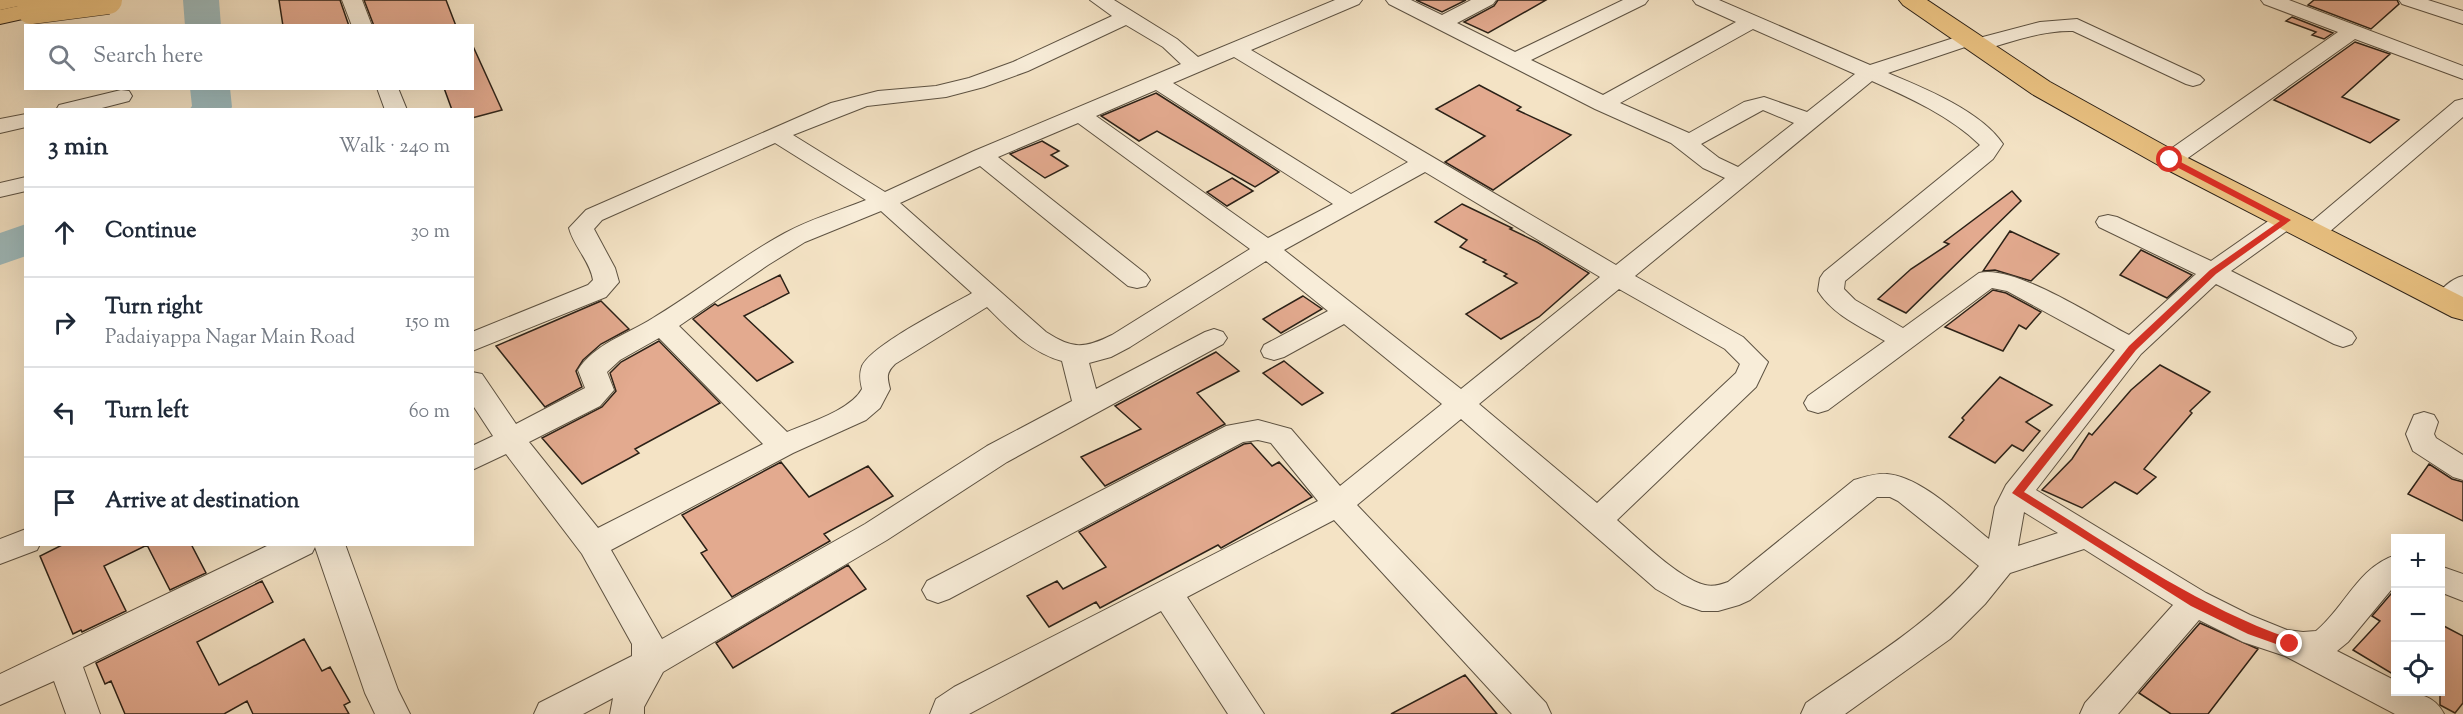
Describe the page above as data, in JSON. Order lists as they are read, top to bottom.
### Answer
{
  "page": {
    "search": "Search here",
    "heading": ["3 min", "Walk · 240 m"],
    "list": [
      ["Continue", "30 m"],
      ["Turn right", "Padaiyappa Nagar Main Road", "150 m"],
      ["Turn left", "60 m"],
      "Arrive at destination"
    ],
    "map_buttons": ["+", "−"]
  }
}
